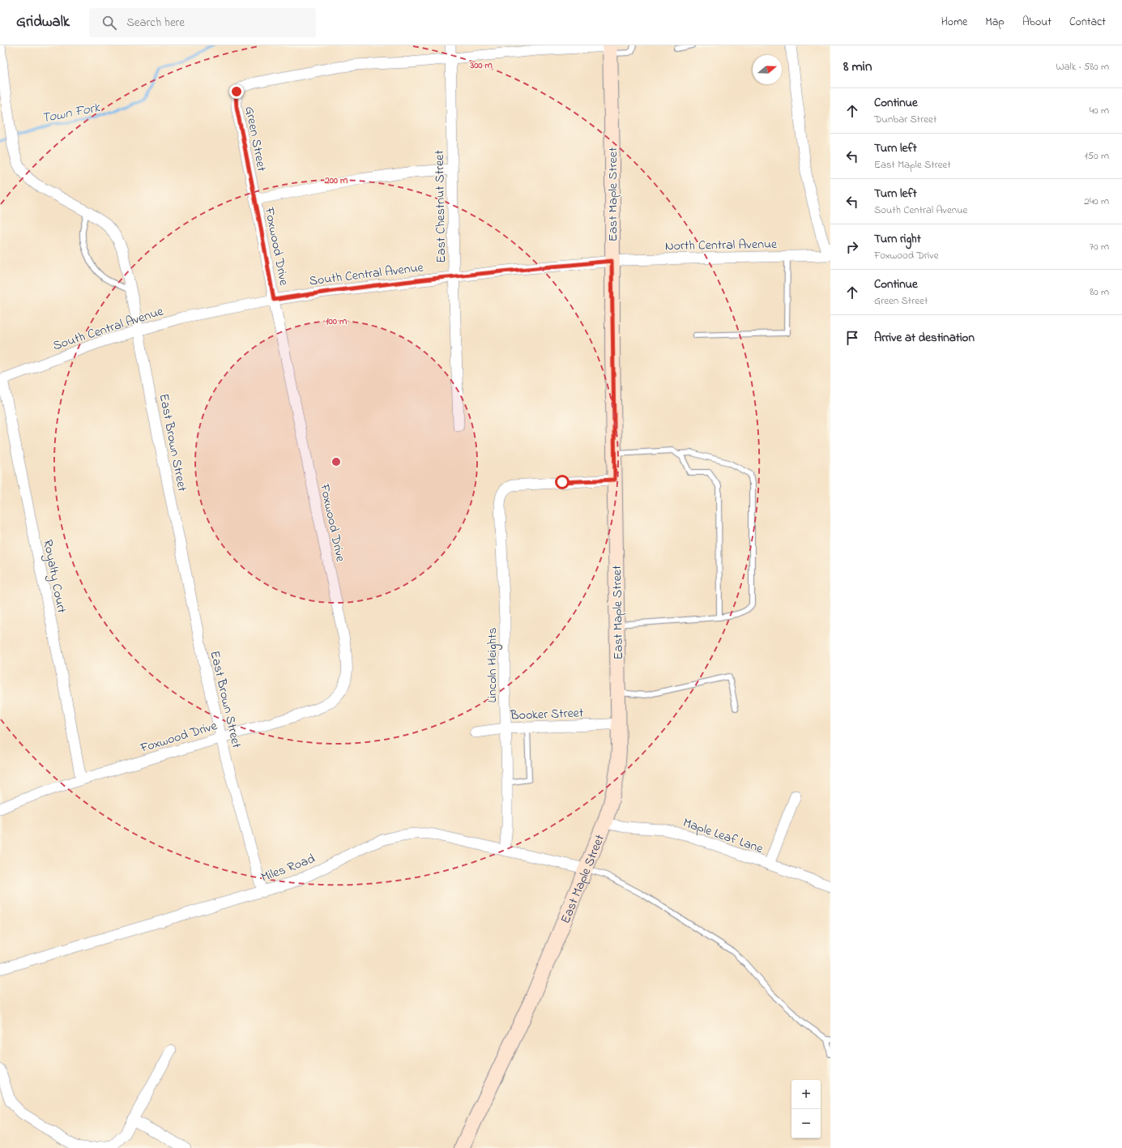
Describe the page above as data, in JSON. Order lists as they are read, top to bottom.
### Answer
{
  "streets": {
    "main road": ["East Maple Street"],
    "street": [
      "Green Street",
      "East Chestnut Street",
      "North Central Avenue",
      "Foxwood Drive",
      "South Central Avenue",
      "East Brown Street",
      "Royalty Court",
      "Lincoln Heights",
      "Booker Street",
      "Maple Leaf Lane",
      "Miles Road"
    ]
  },
  "crossings": [
    ["Green Street", "East Maple Street"],
    ["Green Street", "East Chestnut Street"],
    ["Green Street", "Foxwood Drive"],
    ["East Maple Street", "North Central Avenue"],
    ["East Maple Street", "South Central Avenue"],
    ["East Maple Street", "Lincoln Heights"],
    ["East Maple Street", "Booker Street"],
    ["East Maple Street", "Maple Leaf Lane"],
    ["East Maple Street", "Miles Road"],
    ["East Chestnut Street", "Foxwood Drive"],
    ["East Chestnut Street", "South Central Avenue"],
    ["North Central Avenue", "South Central Avenue"],
    ["Foxwood Drive", "South Central Avenue"],
    ["Foxwood Drive", "East Brown Street"],
    ["Foxwood Drive", "Royalty Court"],
    ["South Central Avenue", "East Brown Street"],
    ["South Central Avenue", "Royalty Court"],
    ["East Brown Street", "Miles Road"],
    ["Lincoln Heights", "Booker Street"],
    ["Lincoln Heights", "Miles Road"]
  ],
  "water": ["Town Fork"],
  "north": "right",
  "page": {
    "header": "Gridwalk",
    "search": "Search here",
    "nav": [
      "Home",
      "Map",
      "About",
      "Contact"
    ],
    "heading": ["8 min", "Walk · 580 m"],
    "list": [
      ["Continue", "Dunbar Street", "40 m"],
      ["Turn left", "East Maple Street", "150 m"],
      ["Turn left", "South Central Avenue", "240 m"],
      ["Turn right", "Foxwood Drive", "70 m"],
      ["Continue", "Green Street", "80 m"],
      "Arrive at destination"
    ],
    "map_buttons": ["+", "−"]
  },
  "rings": ["300 m", "200 m", "100 m"]
}
